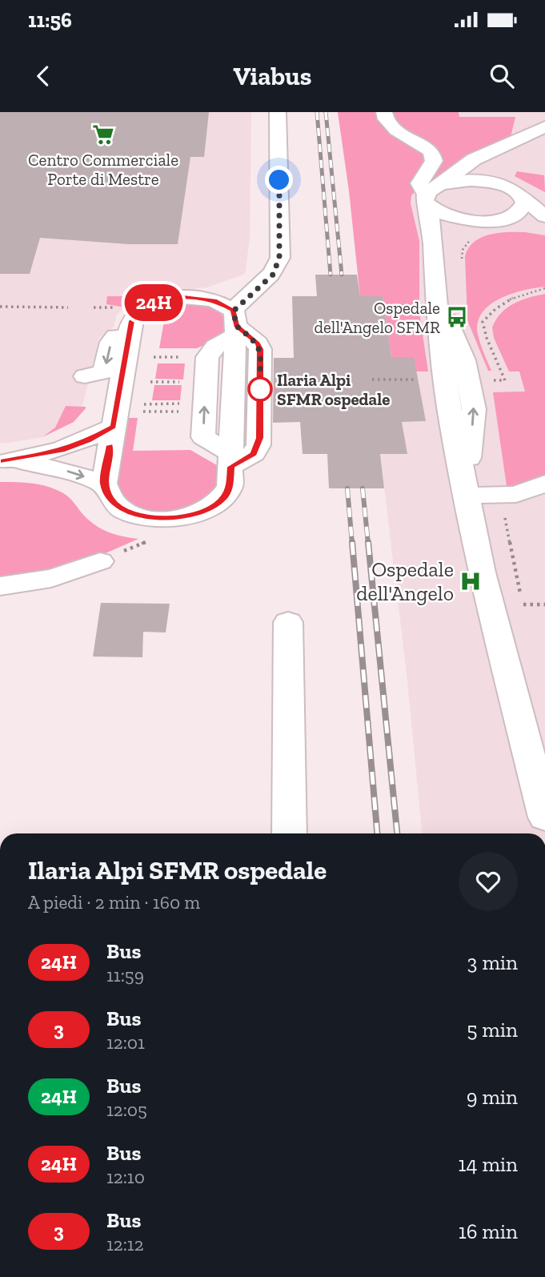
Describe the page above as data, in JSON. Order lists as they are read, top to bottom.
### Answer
{
  "places": {
    "supermarket": ["Centro Commerciale Porte di Mestre"],
    "bus stop": ["Ospedale dell'Angelo SFMR"],
    "other": ["Ilaria Alpi SFMR ospedale"],
    "hospital": ["Ospedale dell'Angelo"]
  },
  "lines": ["bus line 24H"],
  "page": {
    "status": "11:56",
    "header": "Viabus",
    "on_map": "24H",
    "heading": ["Ilaria Alpi SFMR ospedale", "A piedi · 2 min · 160 m"],
    "list": [
      {
        "mark": "24H",
        "name": "Bus",
        "note": "11:59",
        "value": "3 min"
      },
      {
        "mark": "3",
        "name": "Bus",
        "note": "12:01",
        "value": "5 min"
      },
      {
        "mark": "24H",
        "name": "Bus",
        "note": "12:05",
        "value": "9 min"
      },
      {
        "mark": "24H",
        "name": "Bus",
        "note": "12:10",
        "value": "14 min"
      },
      {
        "mark": "3",
        "name": "Bus",
        "note": "12:12",
        "value": "16 min"
      }
    ]
  }
}
